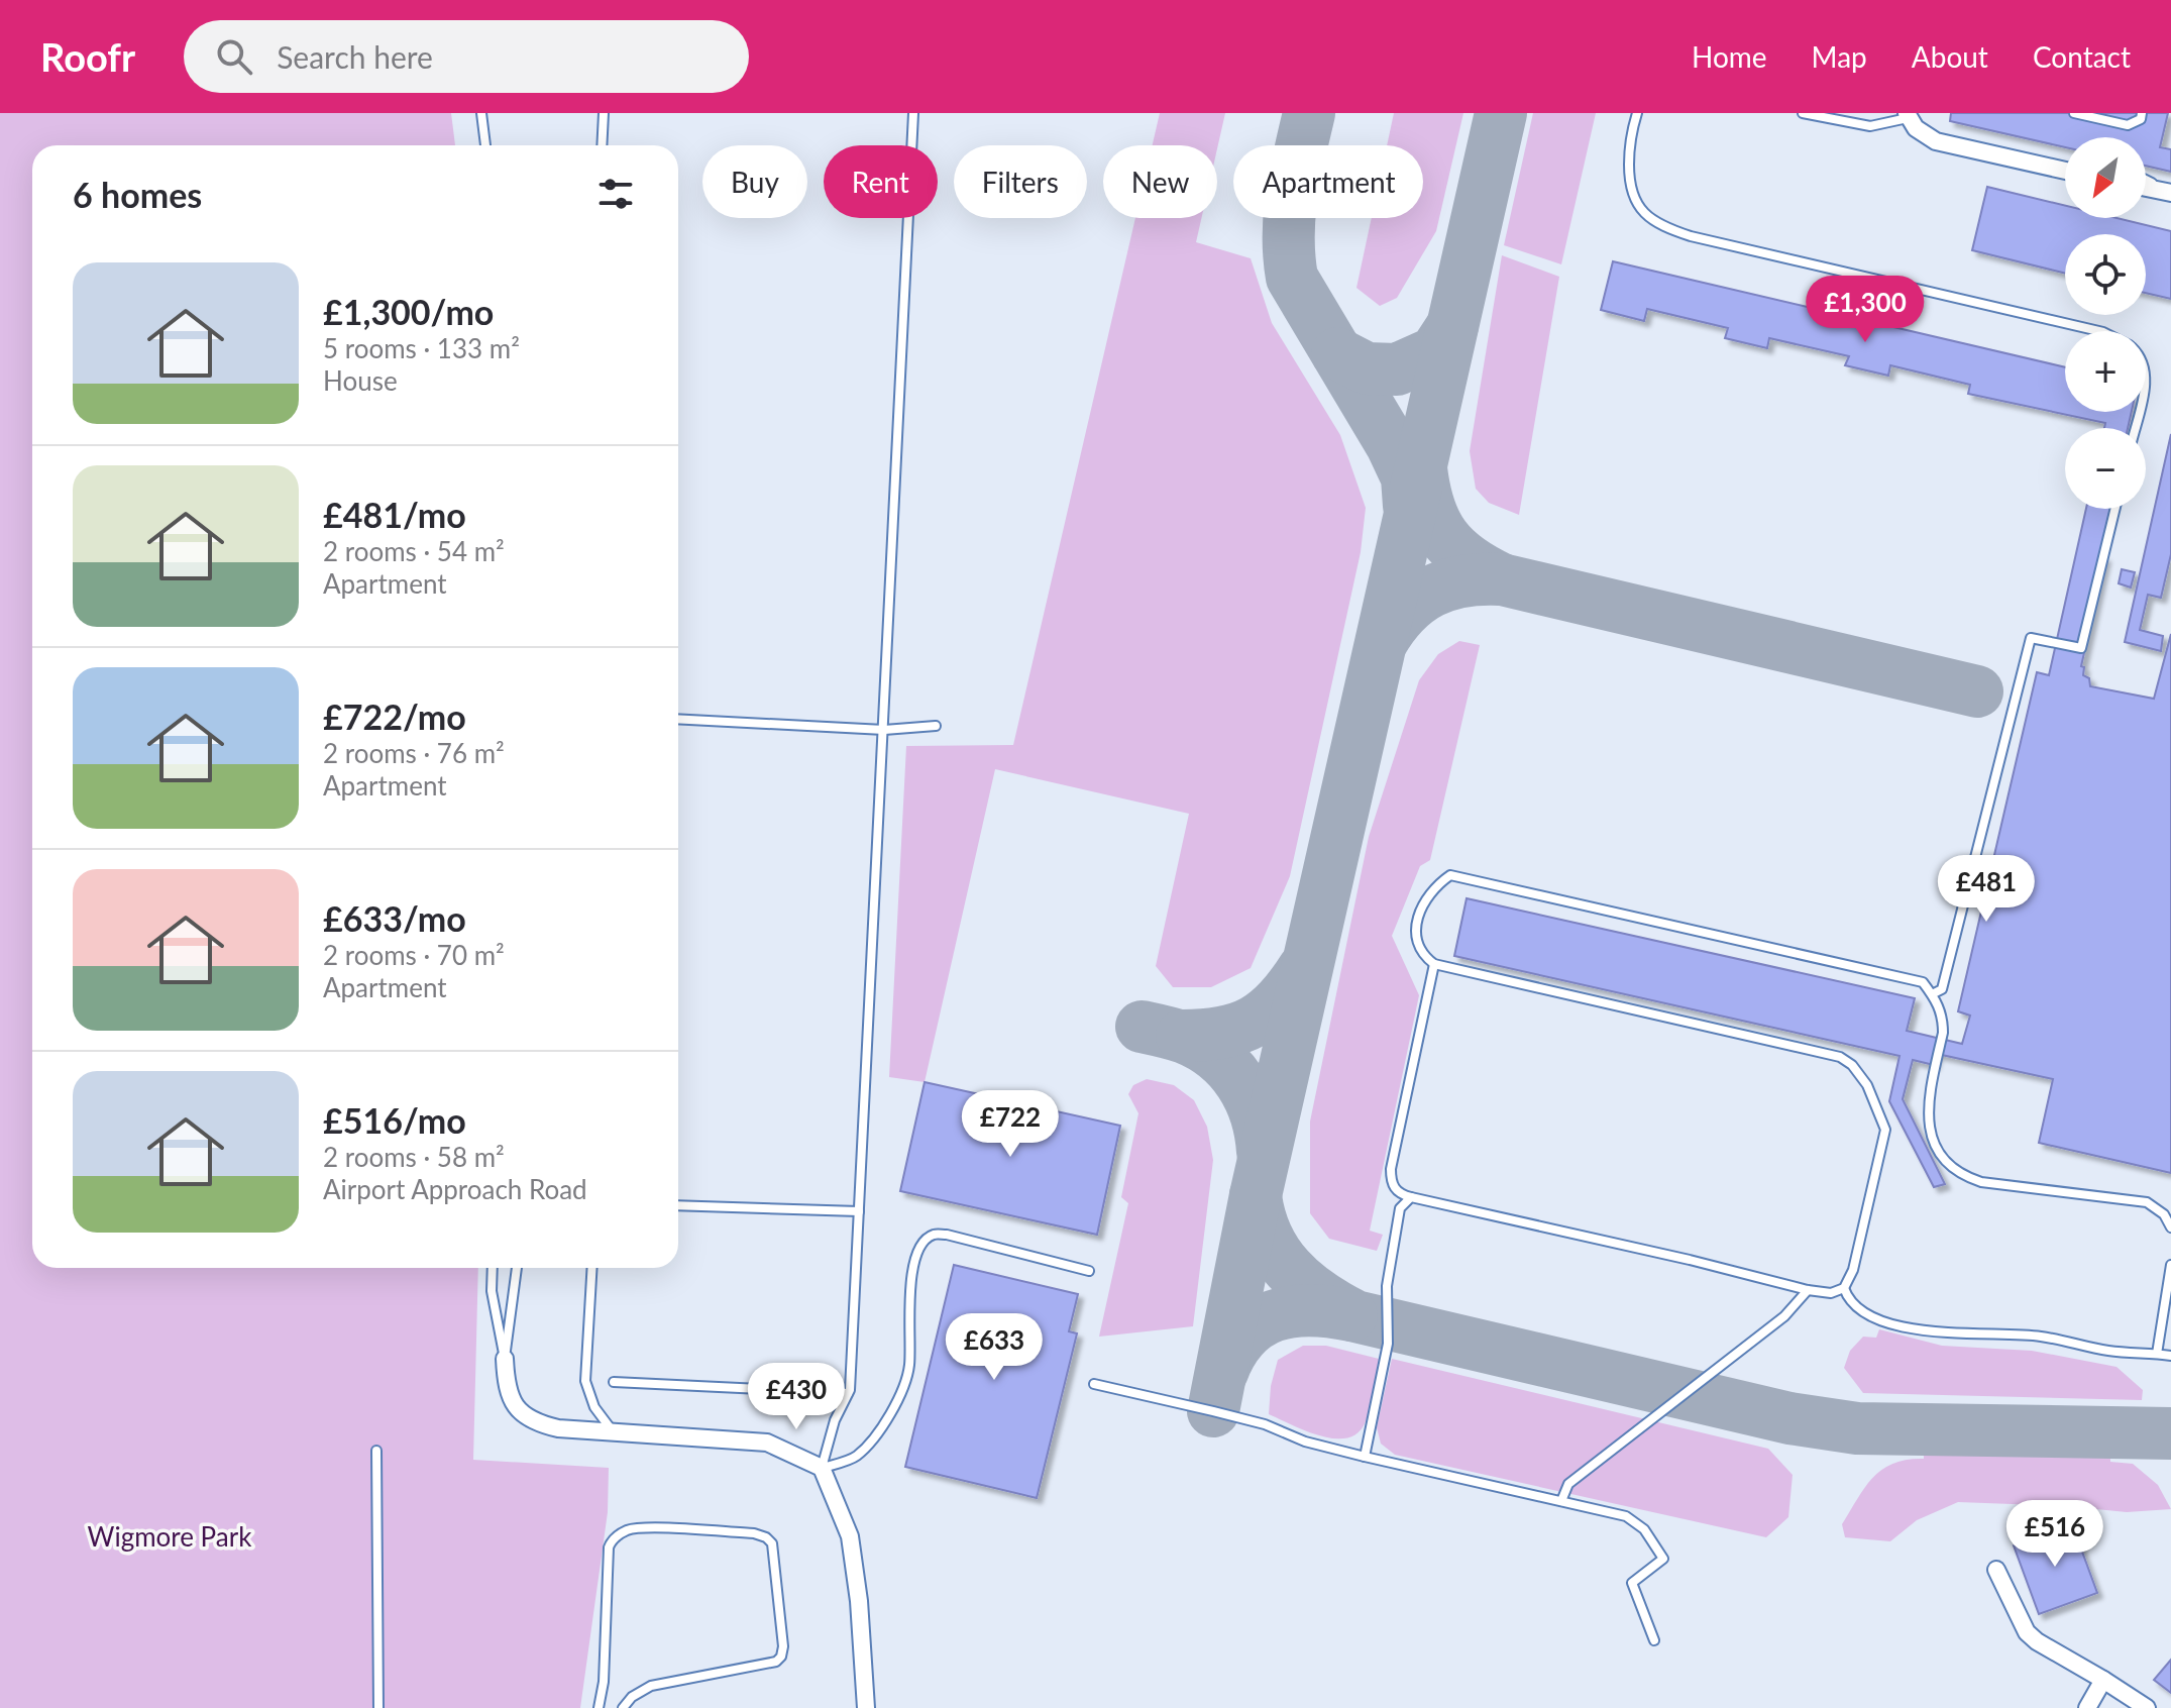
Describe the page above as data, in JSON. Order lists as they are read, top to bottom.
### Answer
{
  "parks": ["Wigmore Park"],
  "north": "bottom left",
  "page": {
    "header": "Roofr",
    "search": "Search here",
    "nav": [
      "Home",
      "Map",
      "About",
      "Contact"
    ],
    "map_buttons": ["+", "−"],
    "chip": [
      "Buy",
      "Rent",
      "Filters",
      "New",
      "Apartment"
    ],
    "heading": "6 homes",
    "list": [
      {
        "name": "£1,300/mo",
        "note": "5 rooms · 133 m² · House"
      },
      {
        "name": "£481/mo",
        "note": "2 rooms · 54 m² · Apartment"
      },
      {
        "name": "£722/mo",
        "note": "2 rooms · 76 m² · Apartment"
      },
      {
        "name": "£633/mo",
        "note": "2 rooms · 70 m² · Apartment"
      },
      {
        "name": "£516/mo",
        "note": "2 rooms · 58 m² · Airport Approach Road"
      }
    ],
    "price": [
      "£1,300",
      "£481",
      "£722",
      "£633",
      "£430",
      "£516"
    ]
  }
}
